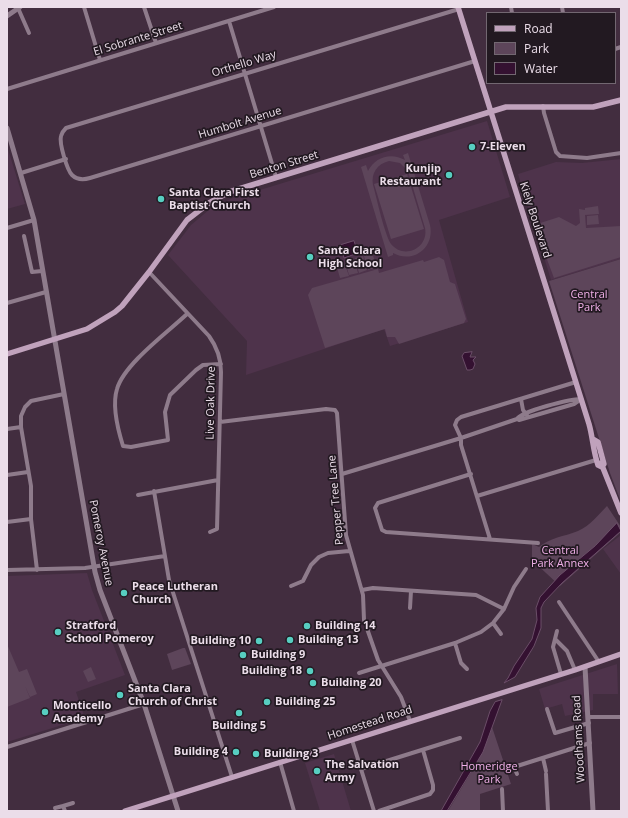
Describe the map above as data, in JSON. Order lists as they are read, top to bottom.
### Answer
{
  "streets": {
    "main road": ["Benton Street", "Kiely Boulevard", "Homestead Road"],
    "street": [
      "El Sobrante Street",
      "Orthello Way",
      "Humbolt Avenue",
      "Live Oak Drive",
      "Pepper Tree Lane",
      "Pomeroy Avenue",
      "Woodhams Road"
    ]
  },
  "crossings": [
    ["Orthello Way", "Humbolt Avenue"],
    ["Orthello Way", "Kiely Boulevard"],
    ["Humbolt Avenue", "Kiely Boulevard"],
    ["Benton Street", "Kiely Boulevard"],
    ["Benton Street", "Live Oak Drive"],
    ["Benton Street", "Pomeroy Avenue"],
    ["Live Oak Drive", "Pepper Tree Lane"],
    ["Pepper Tree Lane", "Homestead Road"],
    ["Pomeroy Avenue", "Homestead Road"],
    ["Homestead Road", "Woodhams Road"]
  ],
  "parks": ["Central Park", "Central Park Annex", "Homeridge Park"],
  "places": [
    "7-Eleven",
    "Kunjip Restaurant",
    "Santa Clara First Baptist Church",
    "Santa Clara High School",
    "Peace Lutheran Church",
    "Building 14",
    "Stratford School Pomeroy",
    "Building 13",
    "Building 10",
    "Building 9",
    "Building 18",
    "Building 20",
    "Santa Clara Church of Christ",
    "Building 25",
    "Monticello Academy",
    "Building 5",
    "Building 4",
    "Building 3",
    "The Salvation Army"
  ],
  "legend": ["Road", "Park", "Water"]
}
